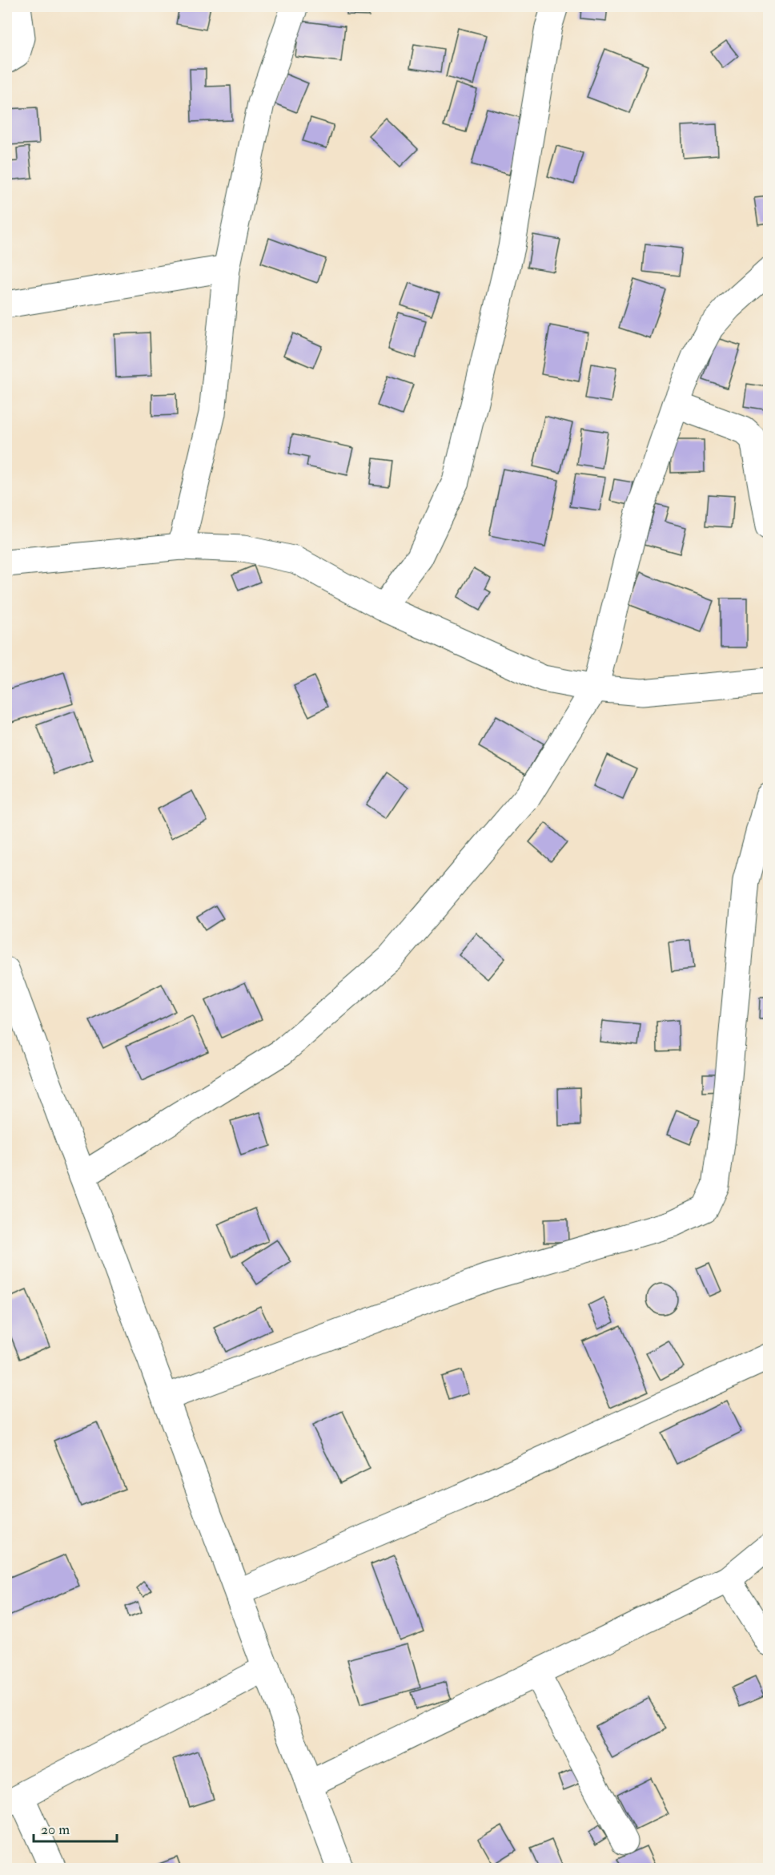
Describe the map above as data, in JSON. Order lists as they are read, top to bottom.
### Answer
{
  "scale_bar": "20 m"
}
